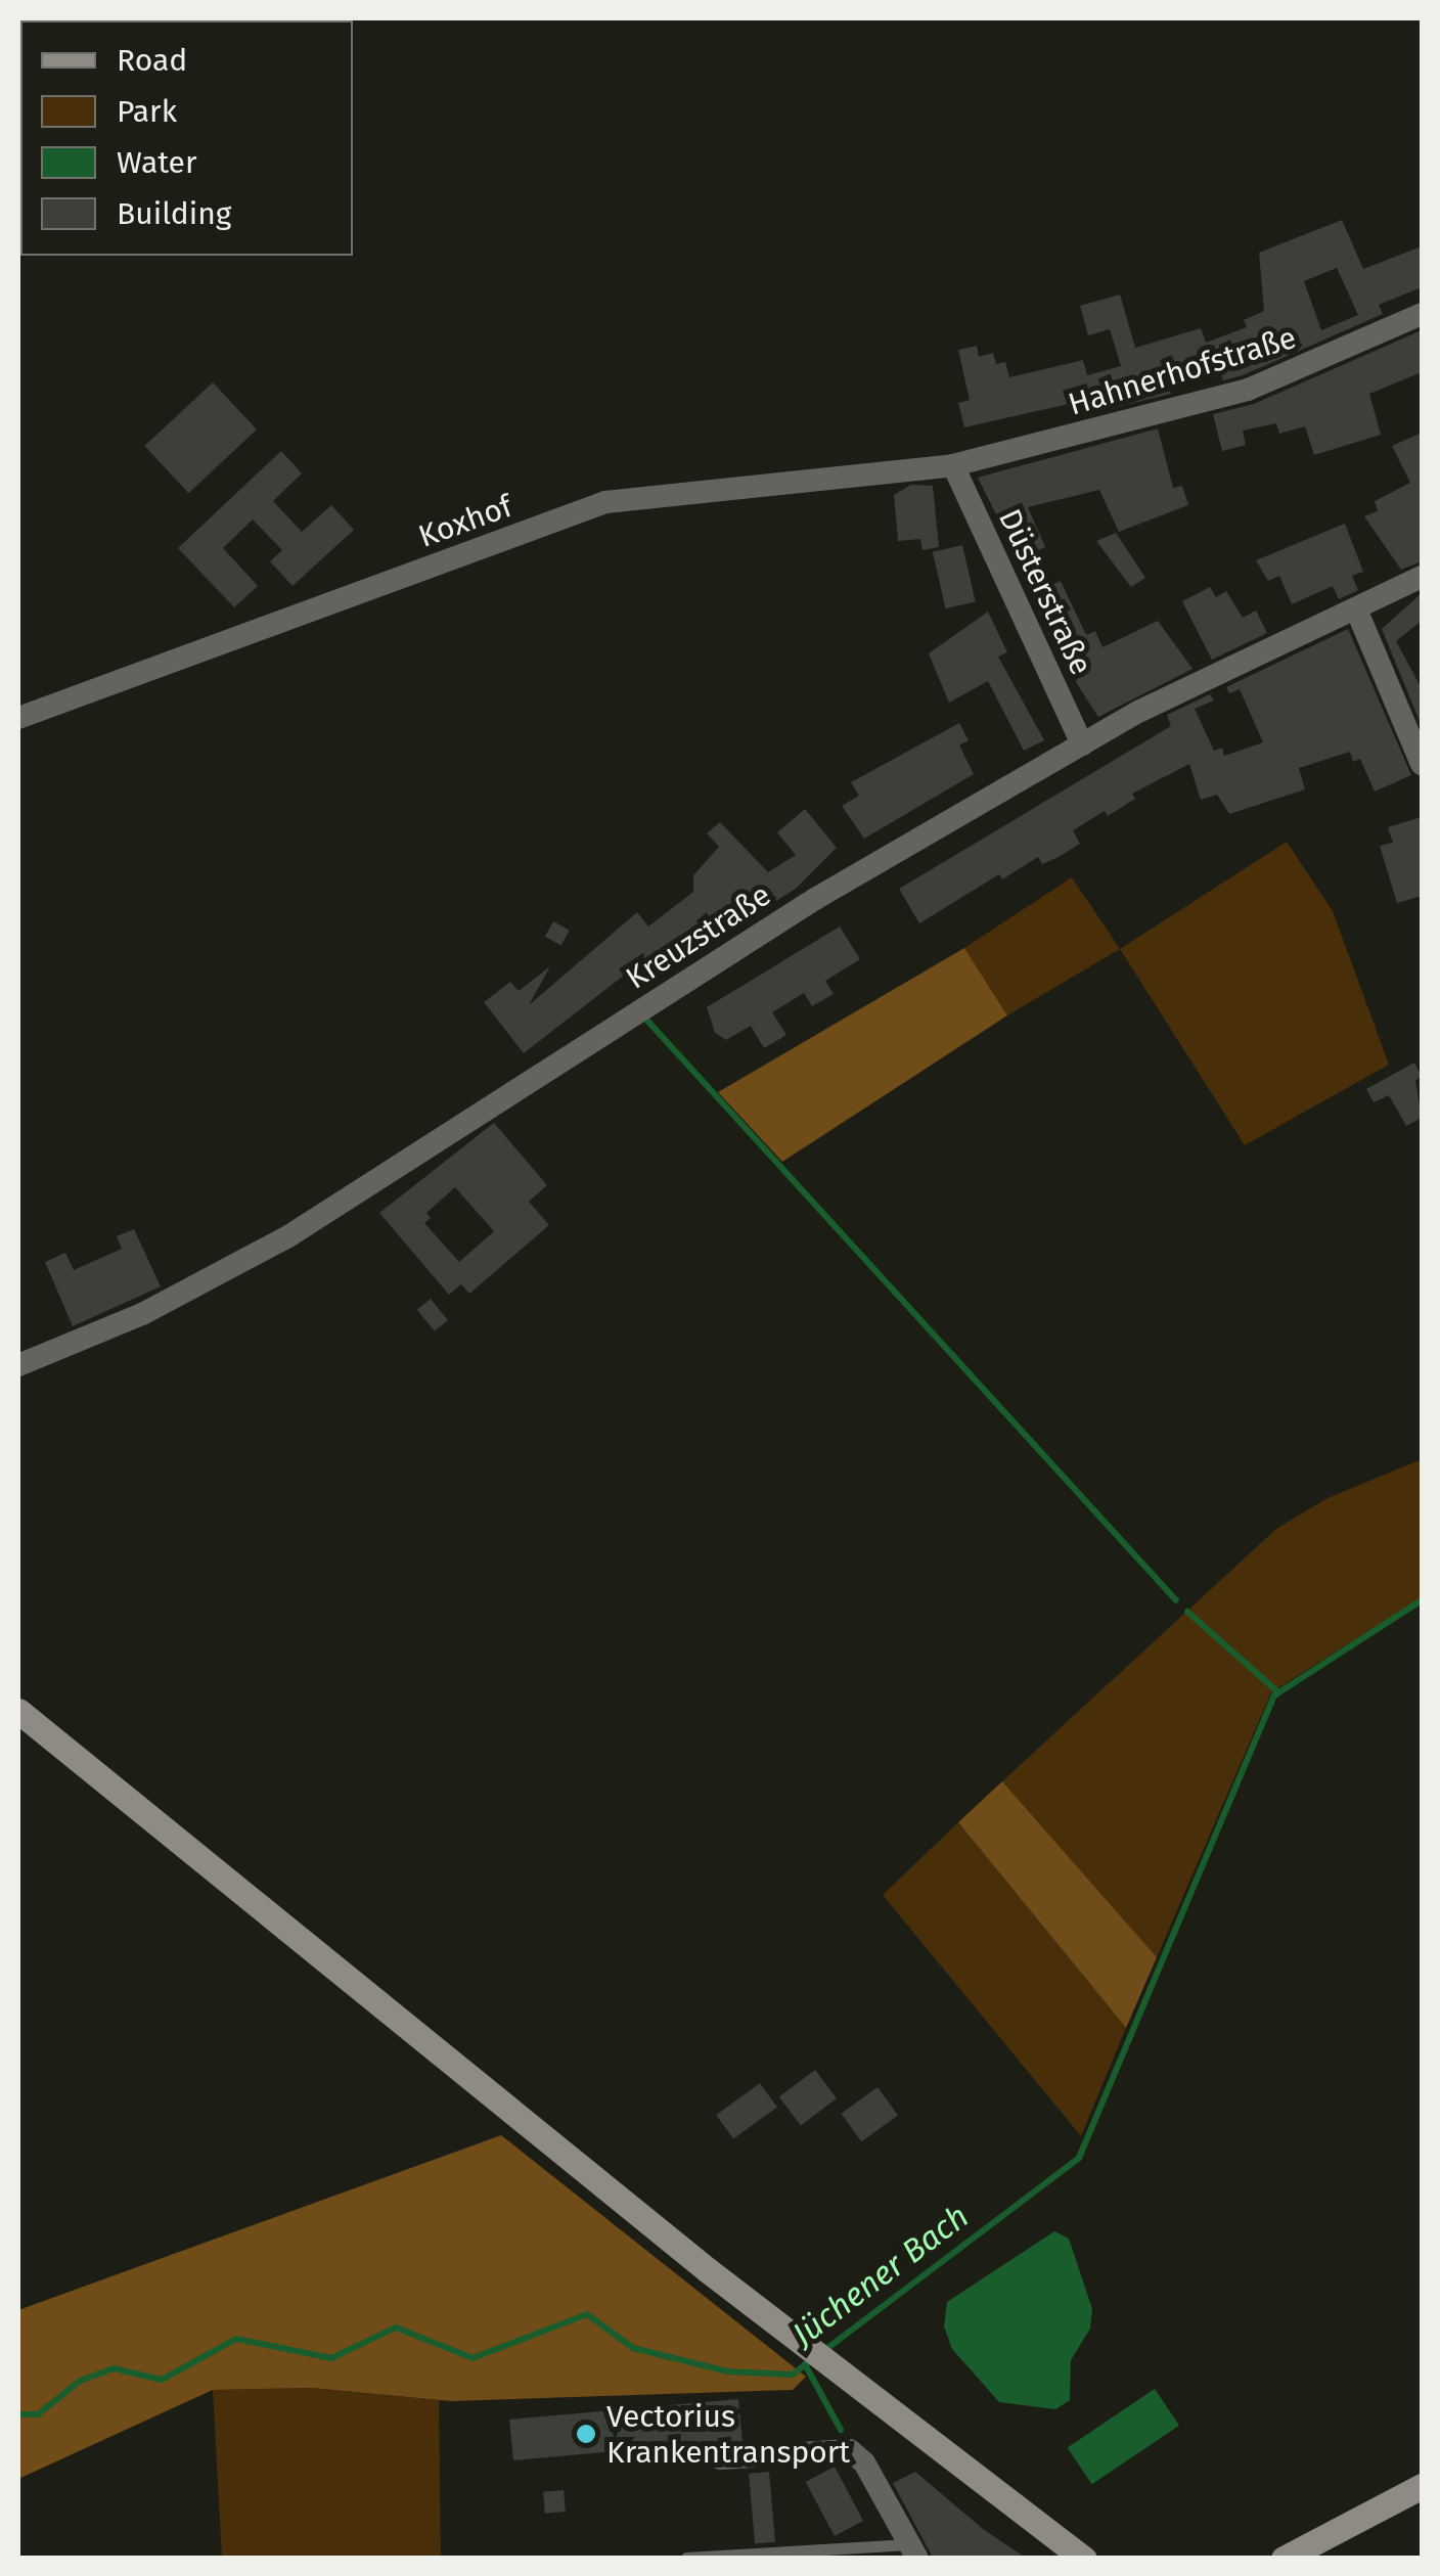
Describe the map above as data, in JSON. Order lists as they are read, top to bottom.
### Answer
{
  "streets": {
    "street": [
      "Hahnerhofstraße",
      "Koxhof",
      "Düsterstraße",
      "Kreuzstraße"
    ]
  },
  "crossings": [
    ["Hahnerhofstraße", "Koxhof"],
    ["Hahnerhofstraße", "Düsterstraße"],
    ["Koxhof", "Düsterstraße"],
    ["Düsterstraße", "Kreuzstraße"]
  ],
  "water": ["Jüchener Bach"],
  "places": ["Vectorius Krankentransport"],
  "legend": [
    "Road",
    "Park",
    "Water",
    "Building"
  ]
}
